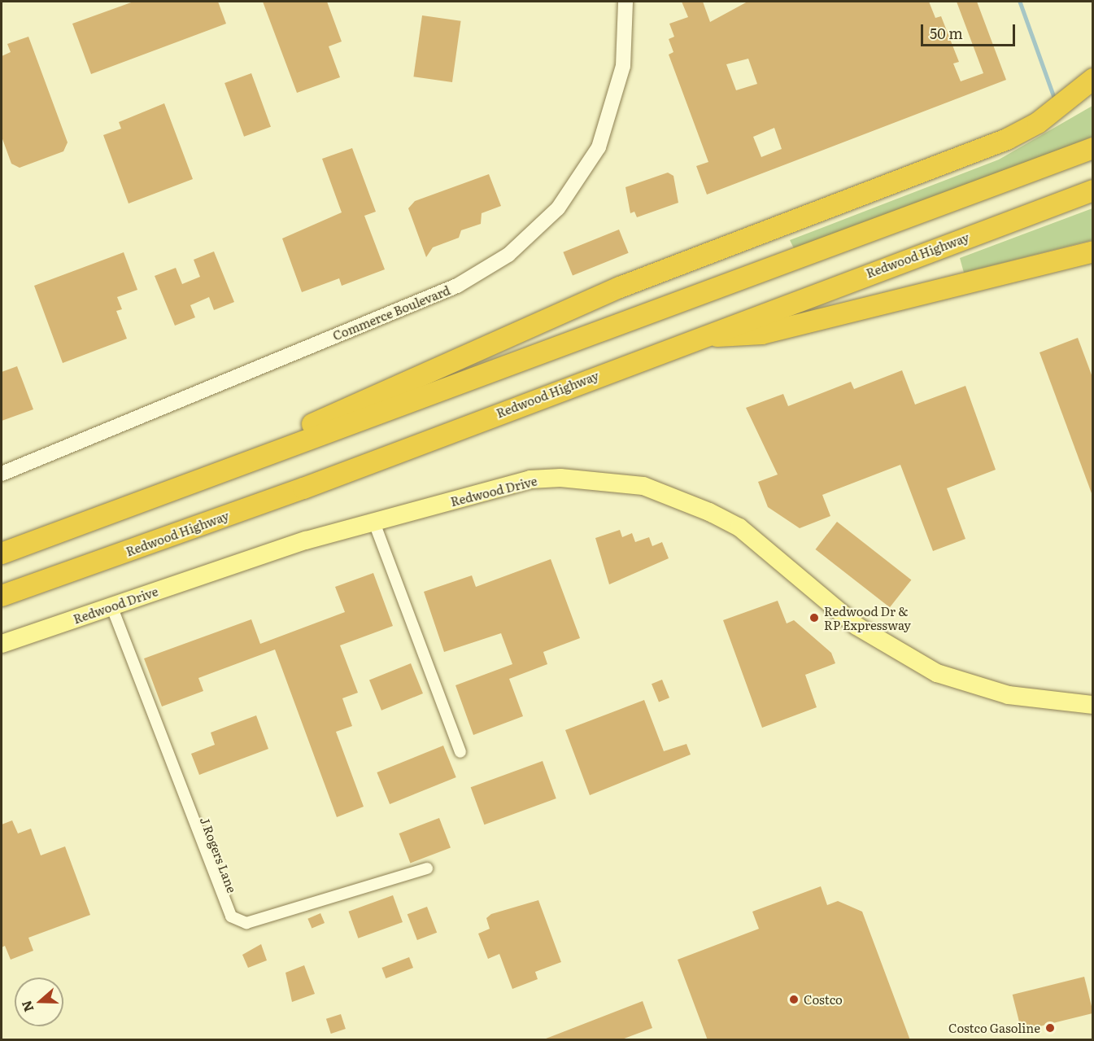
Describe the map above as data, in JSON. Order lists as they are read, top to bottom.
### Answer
{
  "streets": {
    "highway": ["Redwood Highway"],
    "main road": ["Redwood Drive"],
    "street": ["Commerce Boulevard", "J Rogers Lane"]
  },
  "crossings": [
    ["Redwood Drive", "J Rogers Lane"]
  ],
  "places": ["Redwood Dr & RP Expressway", "Costco", "Costco Gasoline"],
  "scale_bar": "50 m",
  "north": "left"
}
